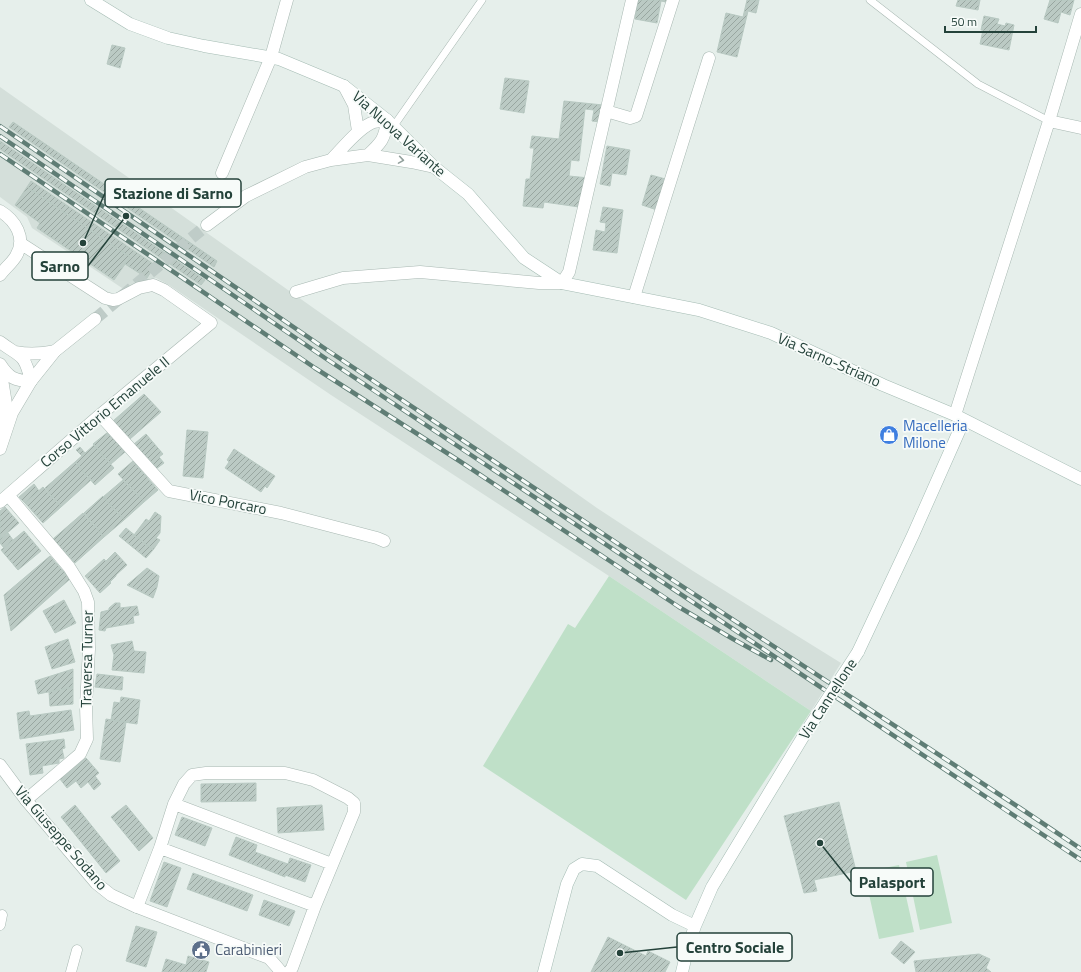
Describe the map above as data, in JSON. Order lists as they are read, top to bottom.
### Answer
{
  "streets": {
    "street": [
      "Via Nuova Variante",
      "Via Sarno-Striano",
      "Corso Vittorio Emanuele II",
      "Vico Porcaro",
      "Traversa Turner",
      "Via Cannellone",
      "Via Giuseppe Sodano"
    ]
  },
  "crossings": [
    ["Via Nuova Variante", "Via Sarno-Striano"],
    ["Via Sarno-Striano", "Via Cannellone"],
    ["Corso Vittorio Emanuele II", "Vico Porcaro"],
    ["Corso Vittorio Emanuele II", "Traversa Turner"],
    ["Traversa Turner", "Via Giuseppe Sodano"]
  ],
  "places": {
    "other": [
      "Sarno",
      "Stazione di Sarno",
      "Palasport",
      "Centro Sociale"
    ],
    "shop": ["Macelleria Milone"],
    "public building": ["Carabinieri"]
  },
  "scale_bar": "50 m"
}
